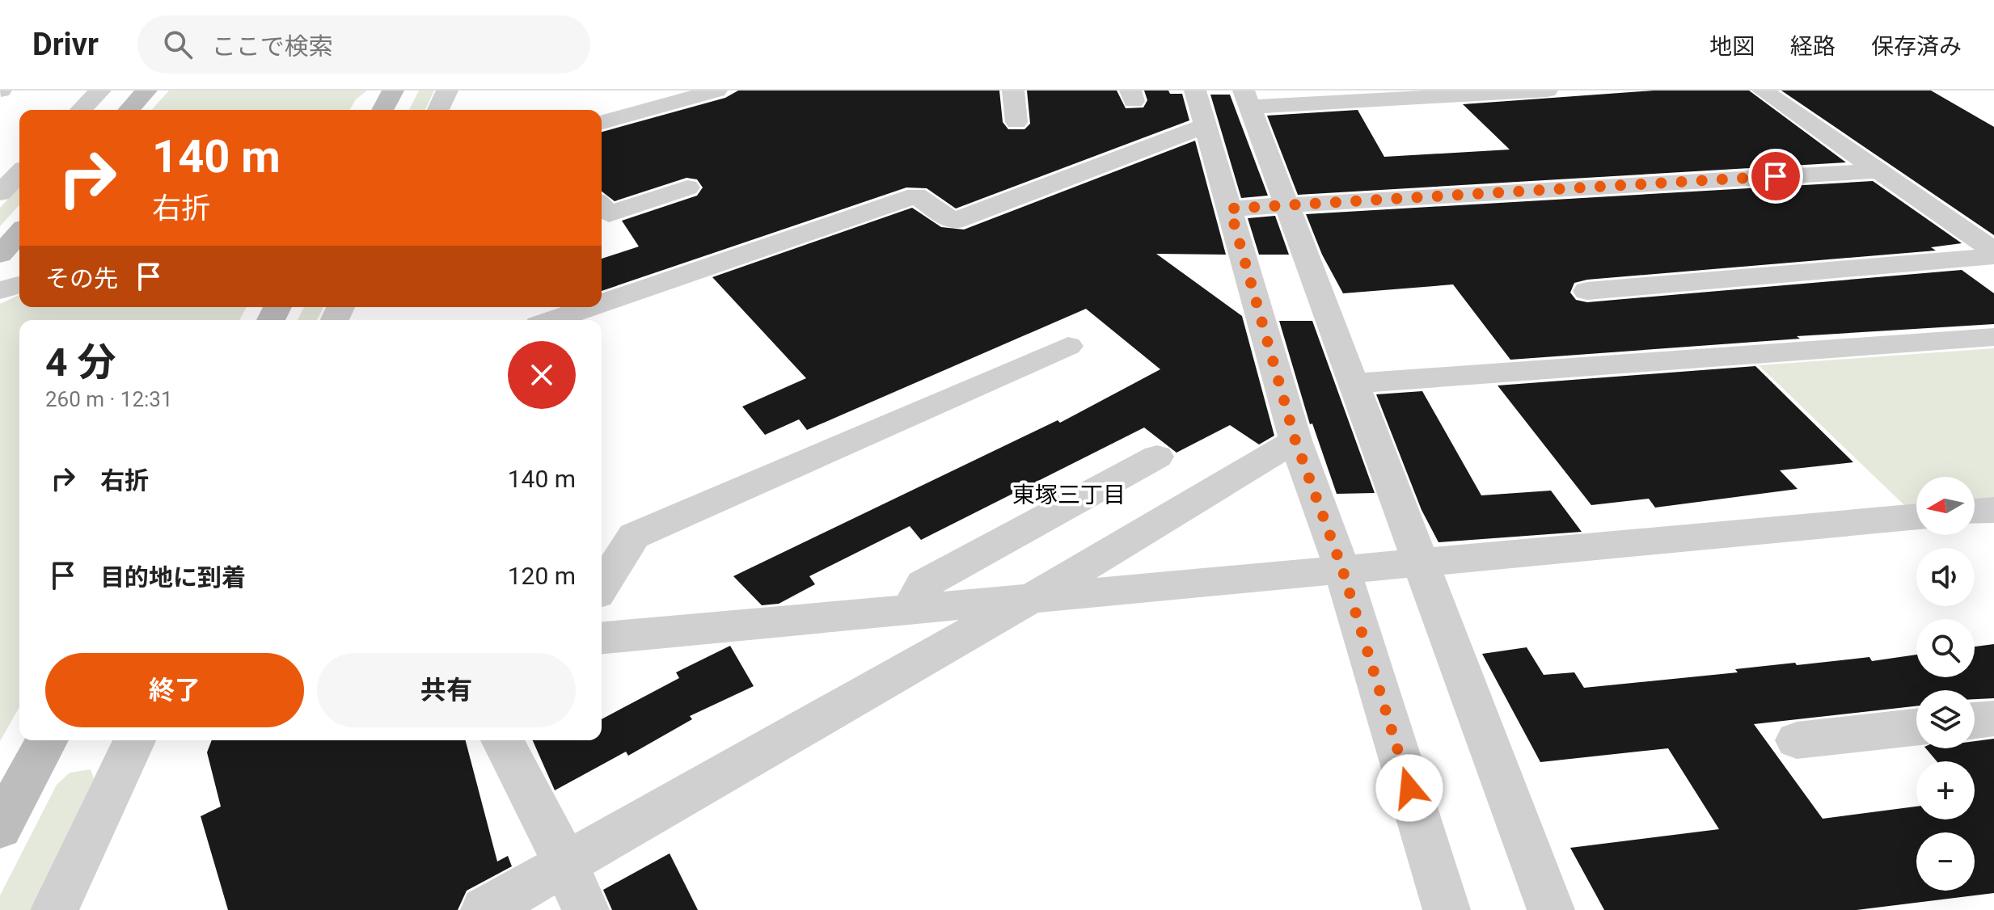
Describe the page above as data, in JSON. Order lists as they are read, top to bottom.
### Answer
{
  "districts": ["東塚三丁目"],
  "north": "left",
  "page": {
    "header": "Drivr",
    "search": "ここで検索",
    "nav": ["地図", "経路", "保存済み"],
    "turn": ["140 m", "右折"],
    "then": "その先",
    "heading": ["4 分", "260 m · 12:31"],
    "list": [
      {
        "name": "右折",
        "value": "140 m"
      },
      {
        "name": "目的地に到着",
        "value": "120 m"
      }
    ],
    "map_buttons": ["+", "−"],
    "buttons": ["終了", "共有"]
  }
}
